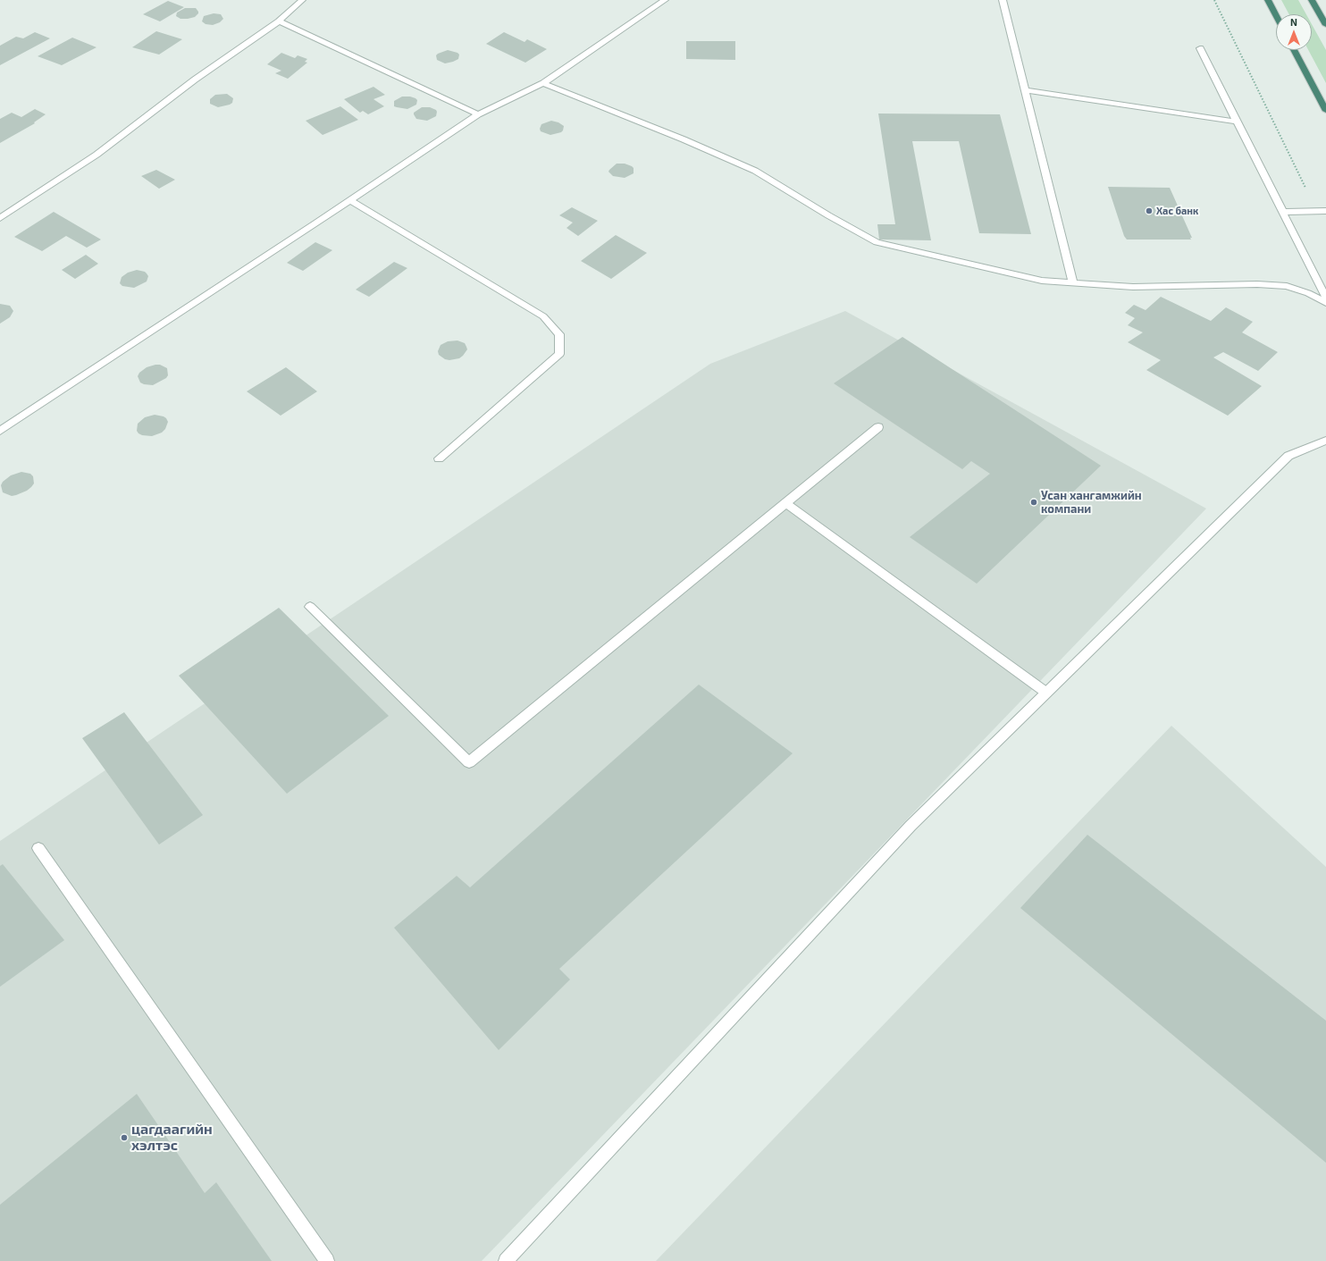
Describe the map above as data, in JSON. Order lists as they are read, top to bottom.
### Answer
{
  "places": ["Хас банк", "Усан хангамжийн компани", "цагдаагийн хэлтэс"],
  "north": "top"
}
